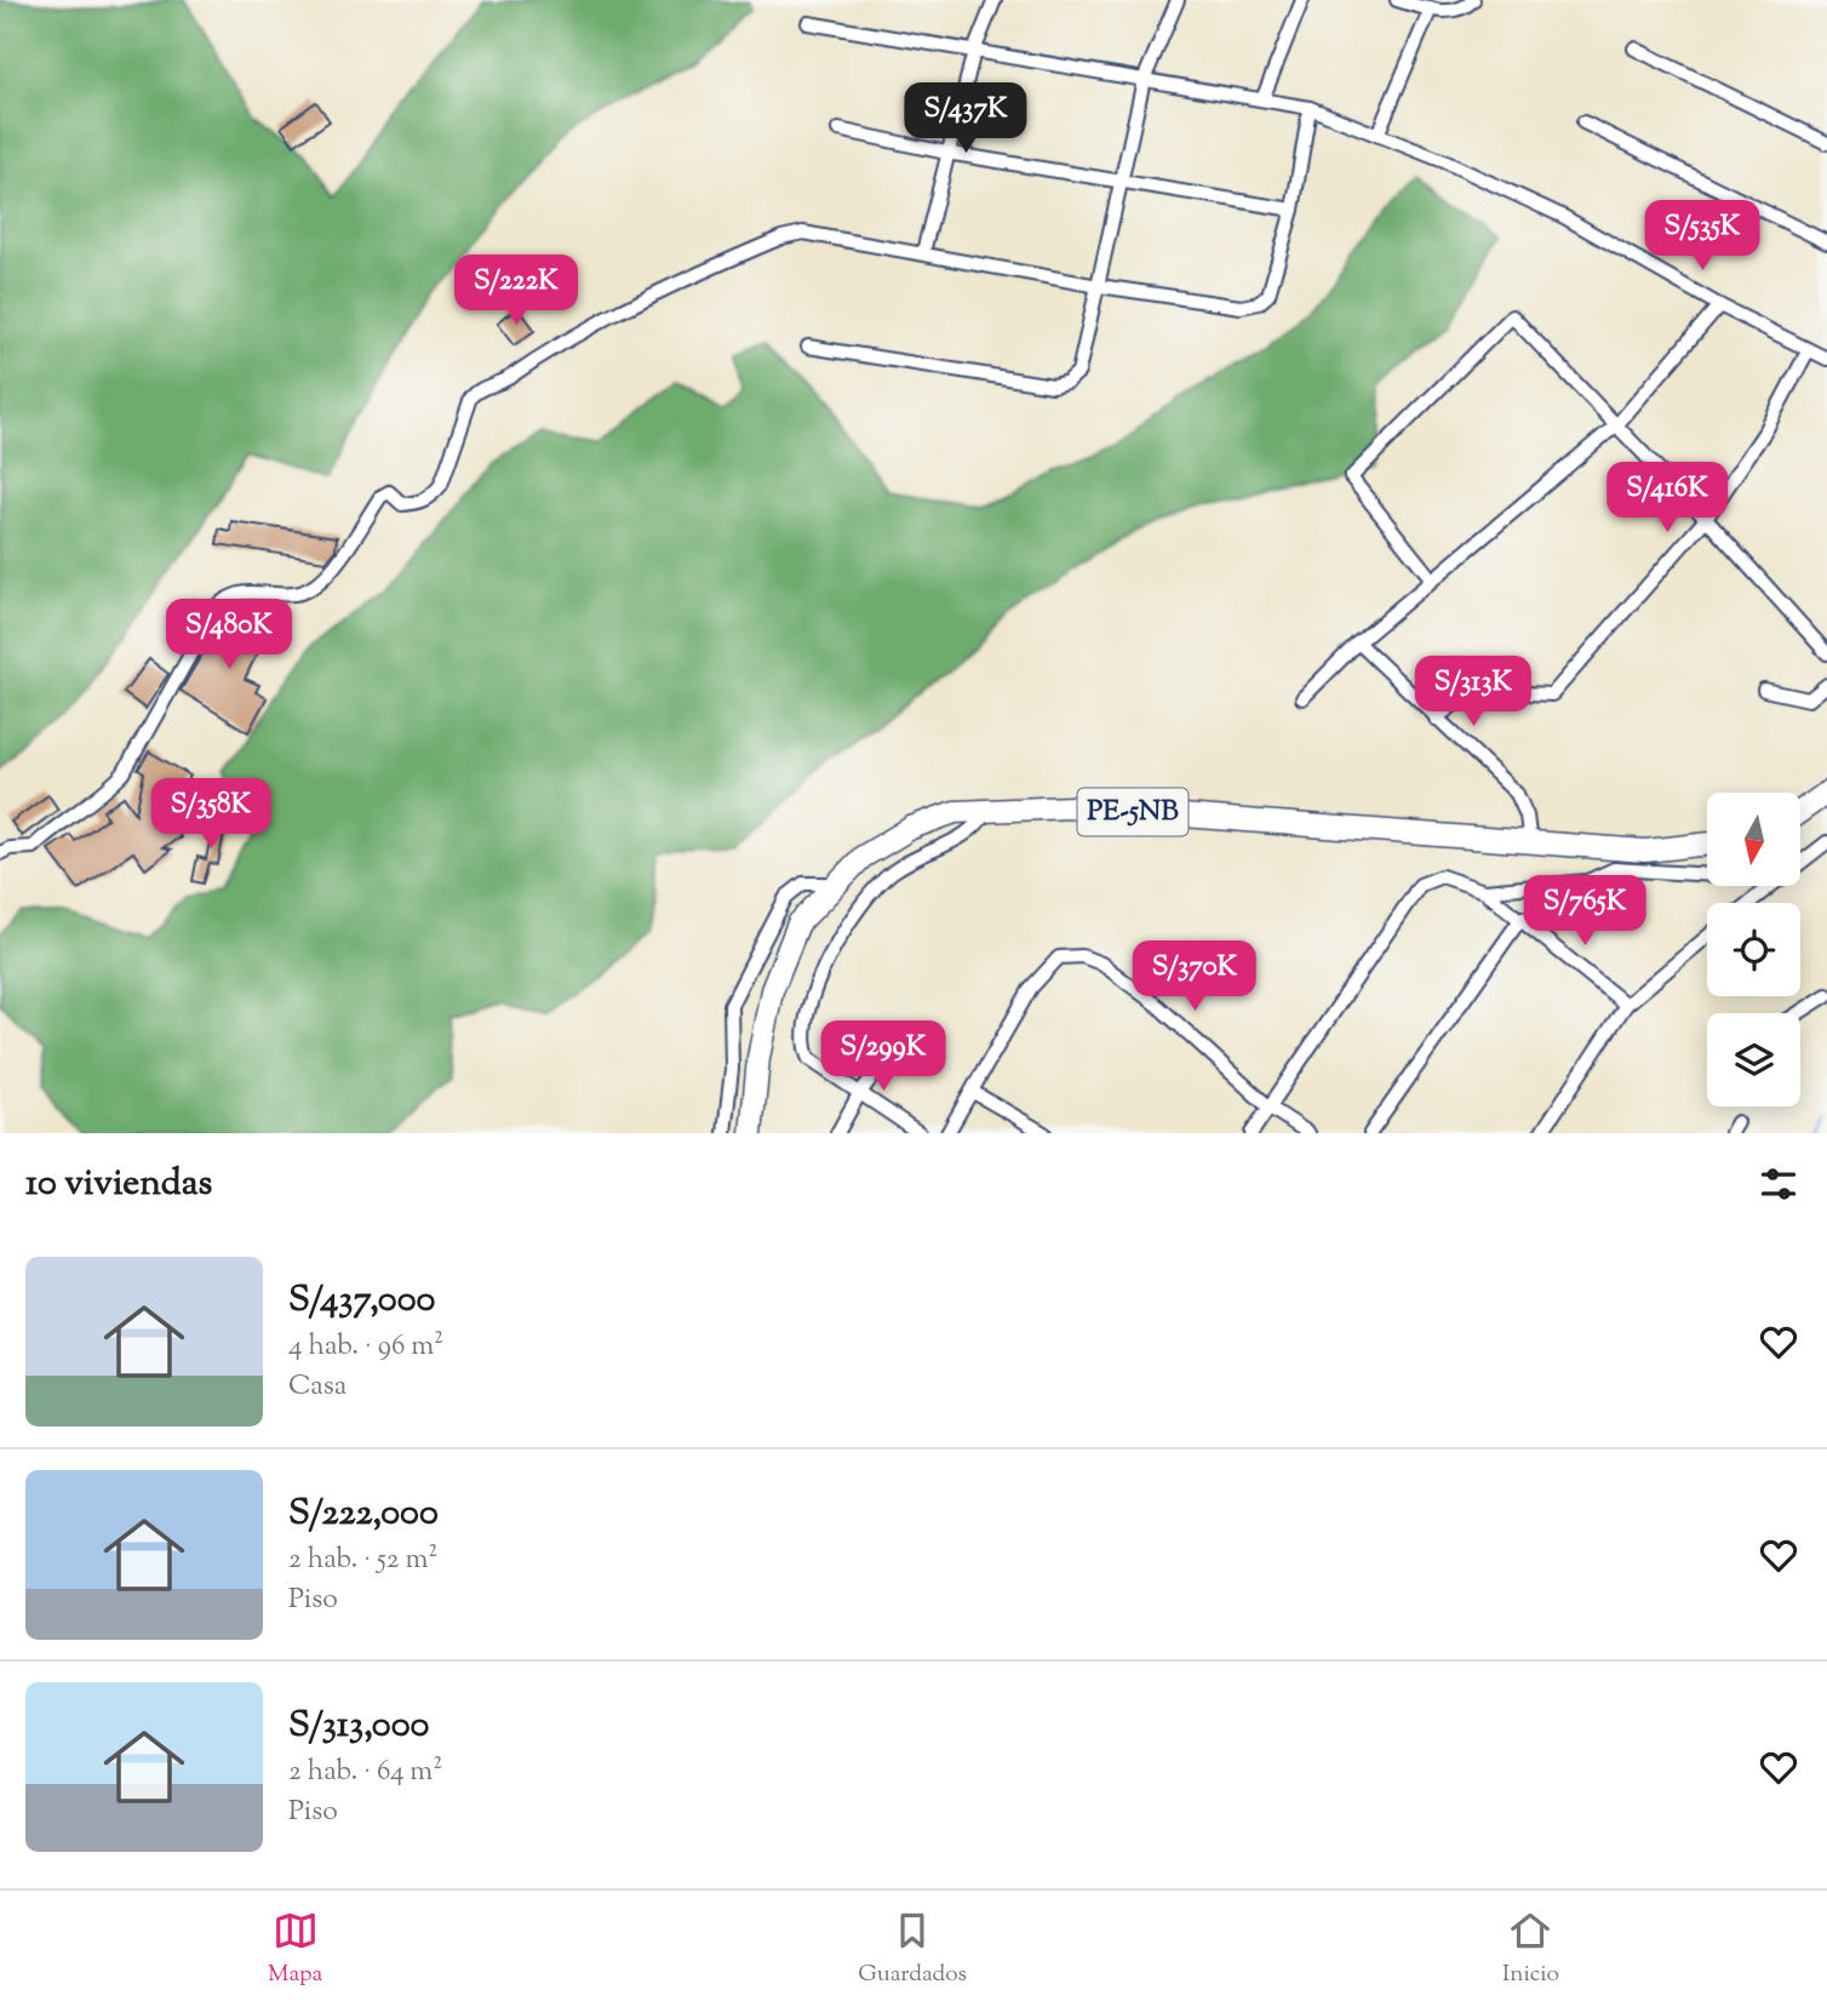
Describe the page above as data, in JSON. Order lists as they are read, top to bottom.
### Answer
{
  "streets": {
    "highway": ["PE-5NB"]
  },
  "north": "bottom",
  "page": {
    "price": [
      "S/437K",
      "S/535K",
      "S/222K",
      "S/416K",
      "S/480K",
      "S/313K",
      "S/358K",
      "S/765K",
      "S/370K",
      "S/299K"
    ],
    "heading": "10 viviendas",
    "list": [
      {
        "name": "S/437,000",
        "note": "4 hab. · 96 m² · Casa"
      },
      {
        "name": "S/222,000",
        "note": "2 hab. · 52 m² · Piso"
      },
      {
        "name": "S/313,000",
        "note": "2 hab. · 64 m² · Piso"
      }
    ],
    "tabs": ["Mapa", "Guardados", "Inicio"]
  }
}
